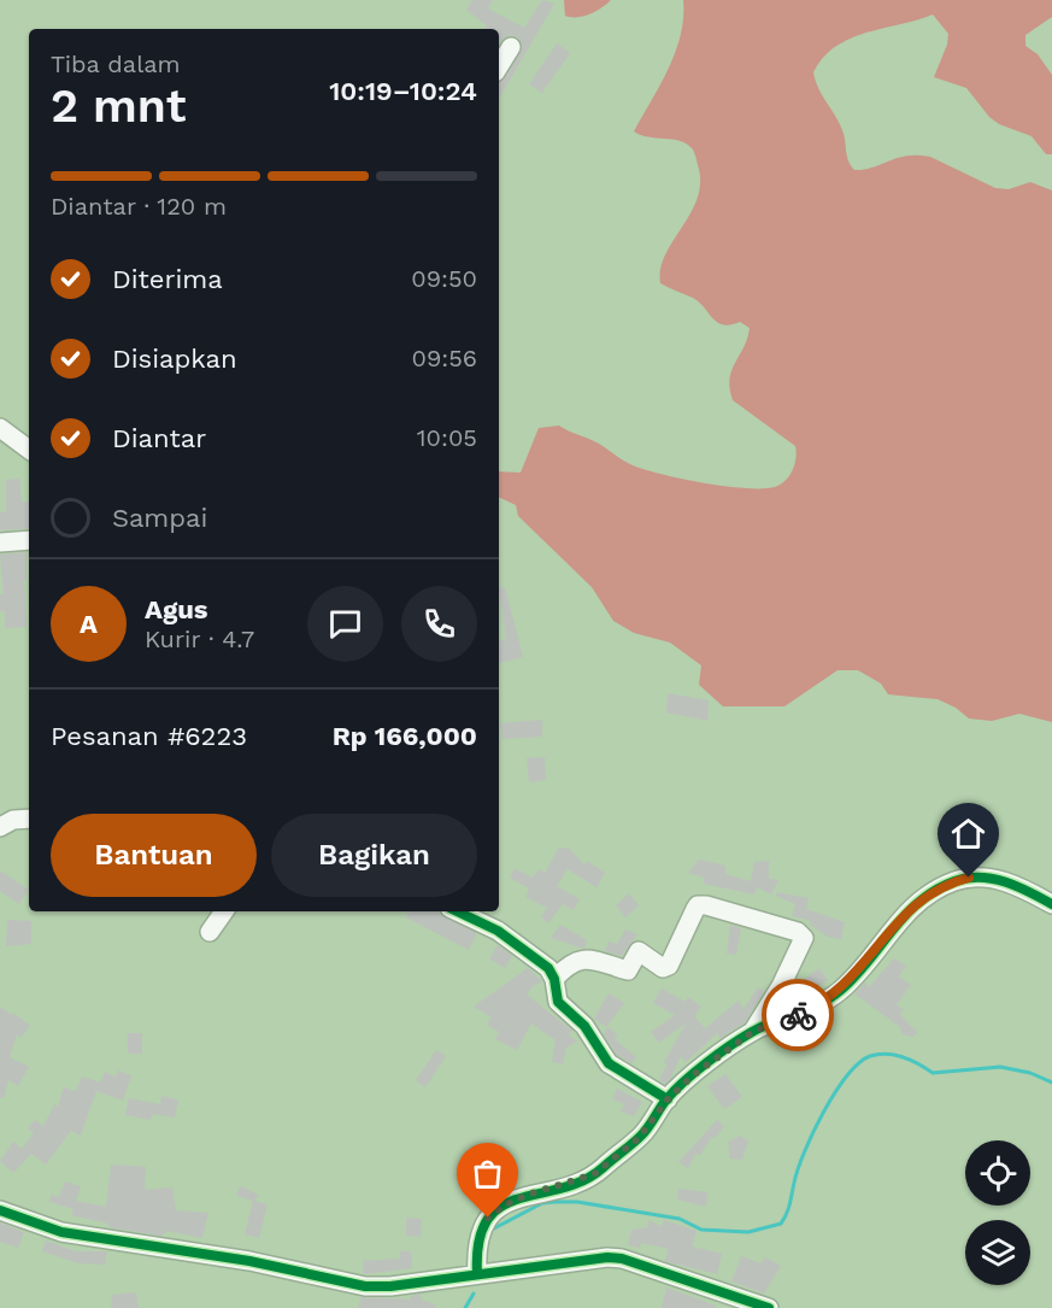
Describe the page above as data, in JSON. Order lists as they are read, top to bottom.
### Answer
{
  "page": {
    "heading": ["2 mnt", "Tiba dalam", "10:19–10:24"],
    "panel": [
      "Agus",
      "Kurir · 4.7",
      "Pesanan #6223",
      "Rp 166,000"
    ],
    "bar": "Diantar · 120 m",
    "list": [
      ["Diterima", "09:50"],
      ["Disiapkan", "09:56"],
      ["Diantar", "10:05"],
      "Sampai"
    ],
    "round": "A",
    "buttons": ["Bantuan", "Bagikan"]
  }
}
